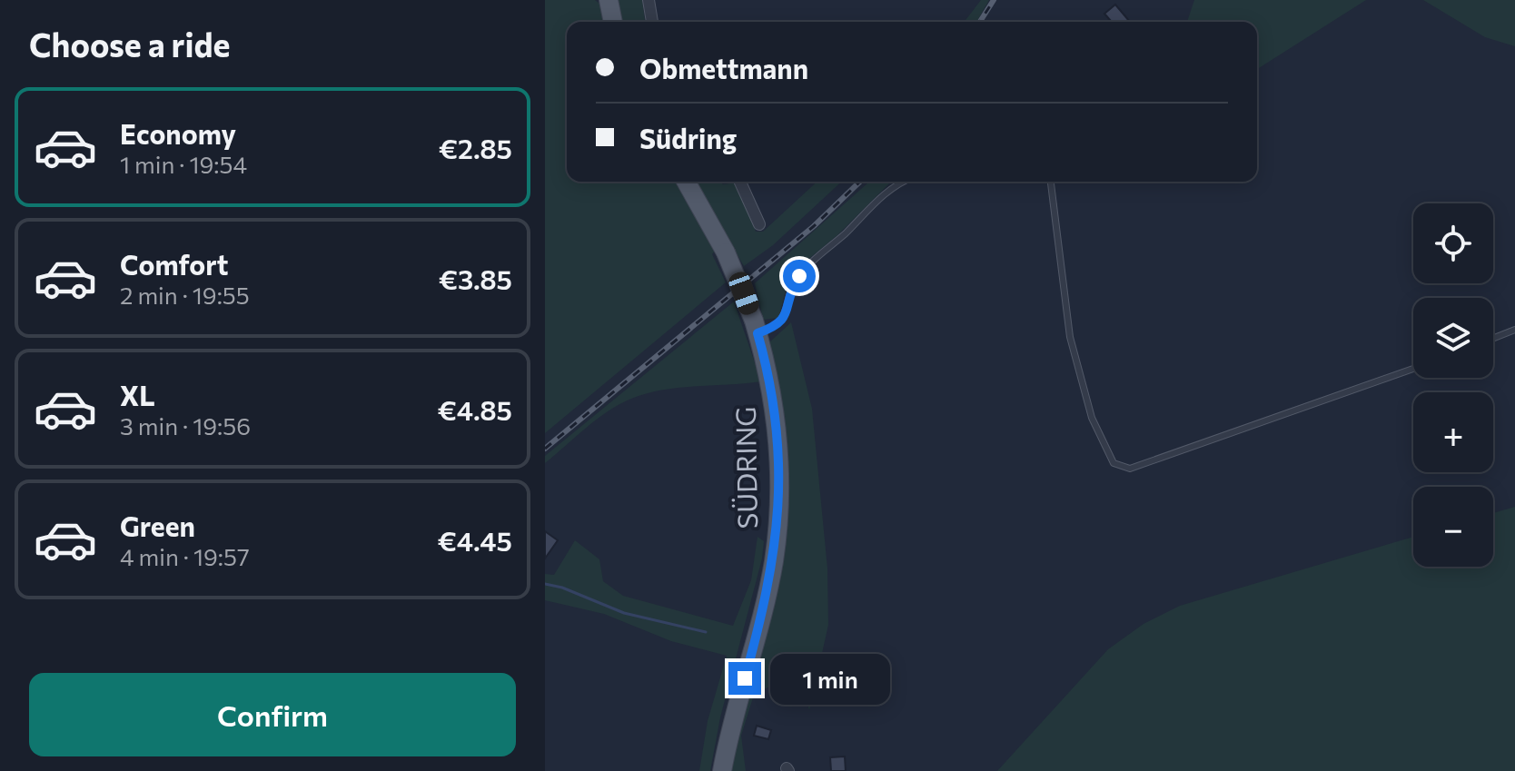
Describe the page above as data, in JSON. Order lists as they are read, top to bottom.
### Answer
{
  "streets": {
    "main road": ["SÜDRING"]
  },
  "page": {
    "heading": "Choose a ride",
    "banner": ["Obmettmann", "Südring"],
    "list": [
      {
        "name": "Economy",
        "note": "1 min · 19:54",
        "value": "€2.85"
      },
      {
        "name": "Comfort",
        "note": "2 min · 19:55",
        "value": "€3.85"
      },
      {
        "name": "XL",
        "note": "3 min · 19:56",
        "value": "€4.85"
      },
      {
        "name": "Green",
        "note": "4 min · 19:57",
        "value": "€4.45"
      }
    ],
    "map_buttons": ["+", "−"],
    "bubble": "1 min",
    "buttons": "Confirm"
  }
}
